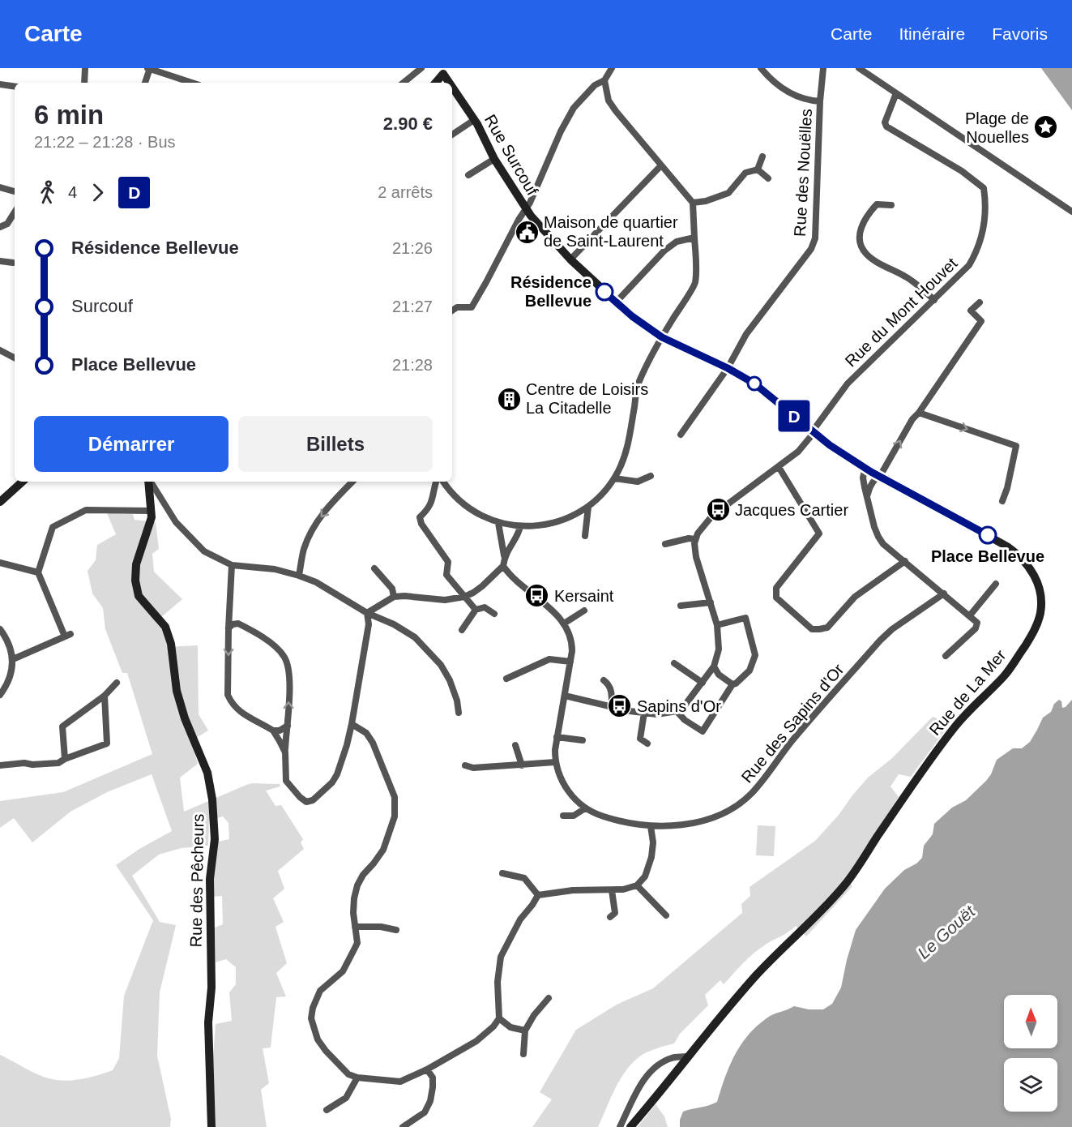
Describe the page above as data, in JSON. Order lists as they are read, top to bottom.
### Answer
{
  "streets": {
    "street": [
      "Rue Surcouf",
      "Rue des Nouëlles",
      "Rue du Mont Houvet",
      "Rue de La Mer",
      "Rue des Sapins d'Or",
      "Rue des Pêcheurs"
    ]
  },
  "crossings": [
    ["Rue Surcouf", "Rue des Nouëlles"],
    ["Rue Surcouf", "Rue du Mont Houvet"],
    ["Rue Surcouf", "Rue de La Mer"]
  ],
  "water": ["Le Gouët"],
  "places": {
    "place": ["Plage de Nouelles"],
    "public building": ["Maison de quartier de Saint-Laurent"],
    "other": ["Résidence Bellevue", "Place Bellevue"],
    "building": ["Centre de Loisirs La Citadelle"],
    "bus stop": ["Jacques Cartier", "Kersaint", "Sapins d'Or"]
  },
  "lines": ["bus line D"],
  "north": "top",
  "page": {
    "header": "Carte",
    "nav": ["Carte", "Itinéraire", "Favoris"],
    "on_map": "D",
    "heading": ["6 min", "21:22 – 21:28 · Bus", "2.90 €"],
    "legs": ["4", "D", "2 arrêts"],
    "list": [
      {
        "name": "Résidence Bellevue",
        "value": "21:26"
      },
      {
        "name": "Surcouf",
        "value": "21:27"
      },
      {
        "name": "Place Bellevue",
        "value": "21:28"
      }
    ],
    "buttons": ["Démarrer", "Billets"]
  }
}
